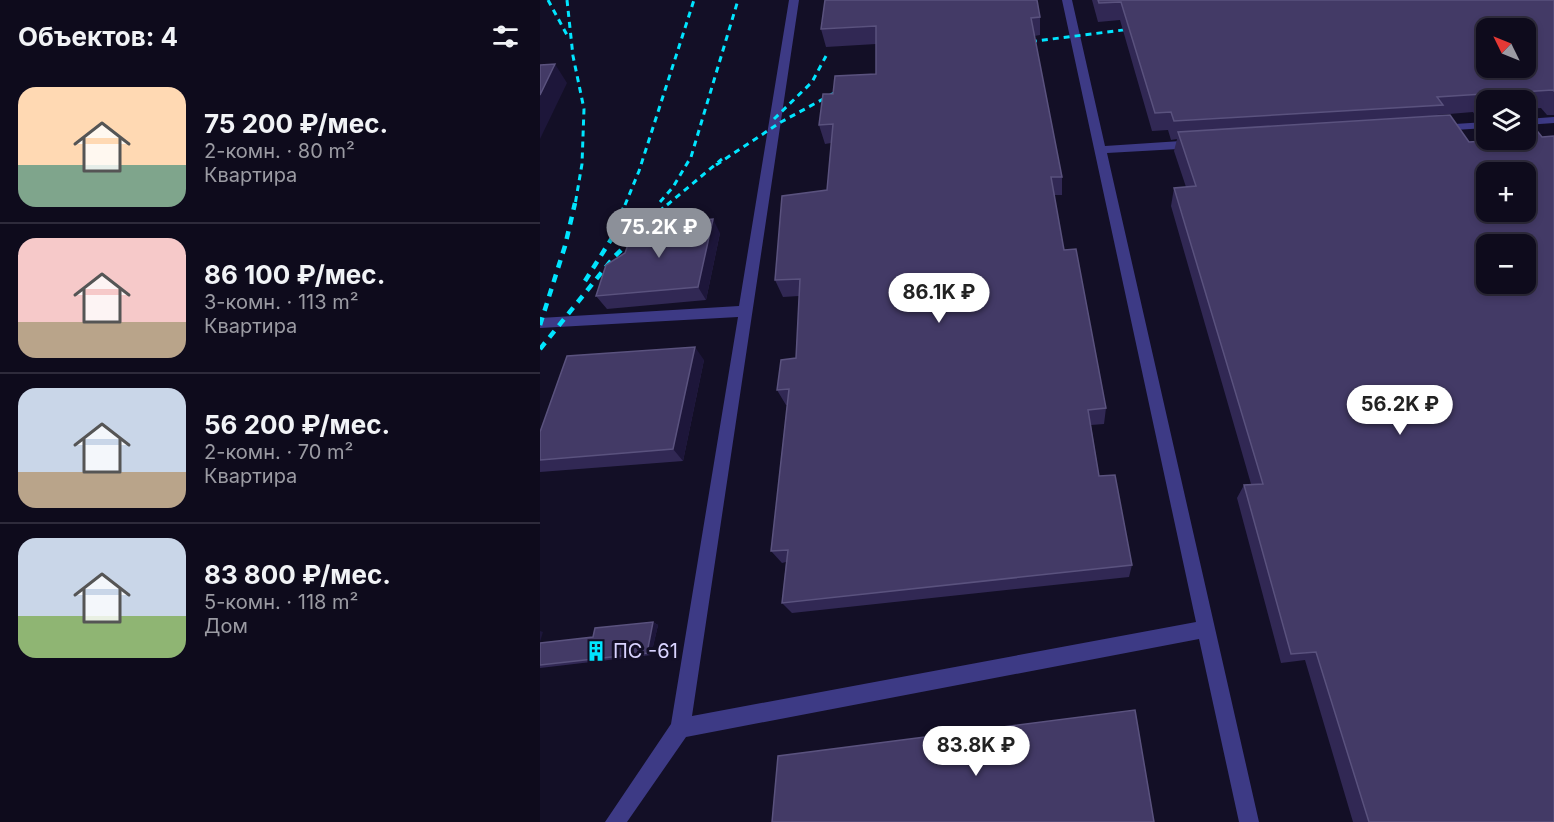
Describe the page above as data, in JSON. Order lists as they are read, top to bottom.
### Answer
{
  "places": {
    "building": ["ПС -61"]
  },
  "north": "top left",
  "page": {
    "heading": "Объектов: 4",
    "map_buttons": ["+", "−"],
    "list": [
      {
        "name": "75 200 ₽/мес.",
        "note": "2-комн. · 80 m² · Квартира"
      },
      {
        "name": "86 100 ₽/мес.",
        "note": "3-комн. · 113 m² · Квартира"
      },
      {
        "name": "56 200 ₽/мес.",
        "note": "2-комн. · 70 m² · Квартира"
      },
      {
        "name": "83 800 ₽/мес.",
        "note": "5-комн. · 118 m² · Дом"
      }
    ],
    "price": [
      "75.2K ₽",
      "86.1K ₽",
      "56.2K ₽",
      "83.8K ₽"
    ]
  }
}
